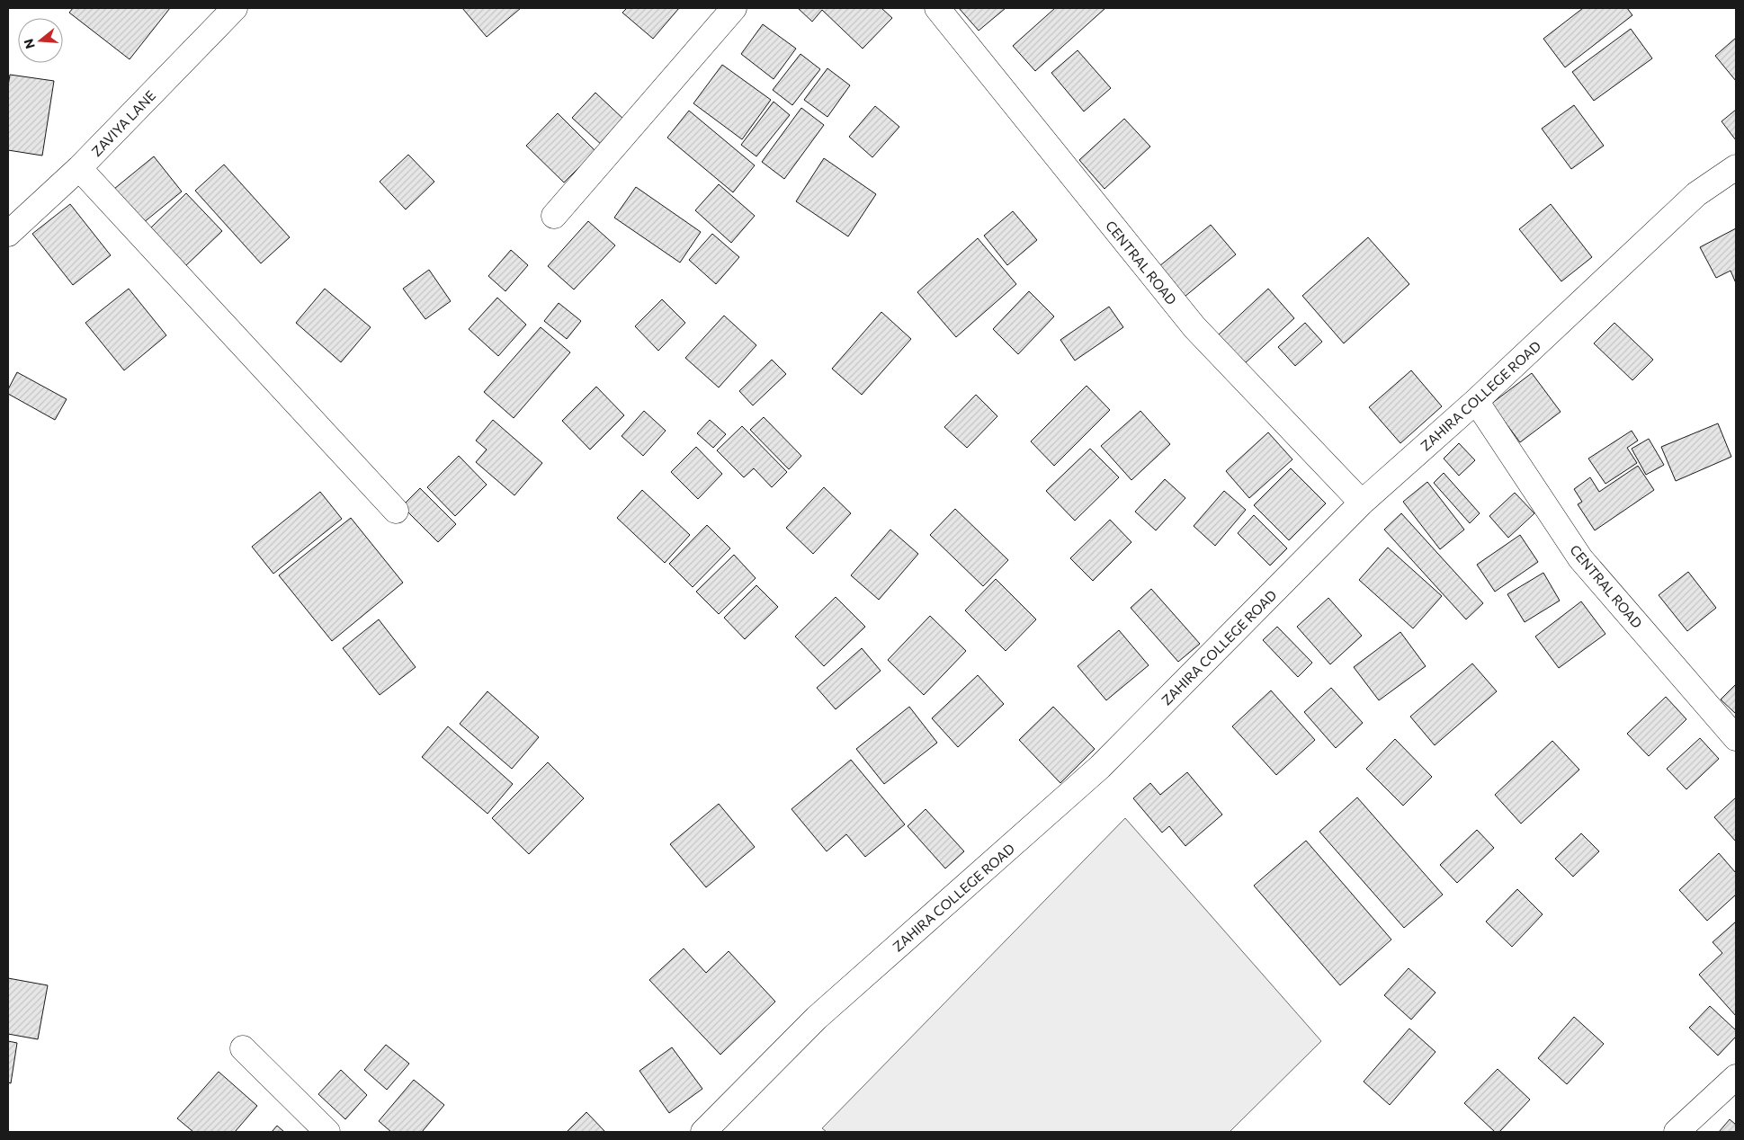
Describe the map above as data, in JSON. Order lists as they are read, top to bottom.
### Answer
{
  "streets": {
    "street": ["ZAVIYA LANE", "CENTRAL ROAD", "ZAHIRA COLLEGE ROAD"]
  },
  "crossings": [
    ["CENTRAL ROAD", "ZAHIRA COLLEGE ROAD"]
  ],
  "north": "left"
}
